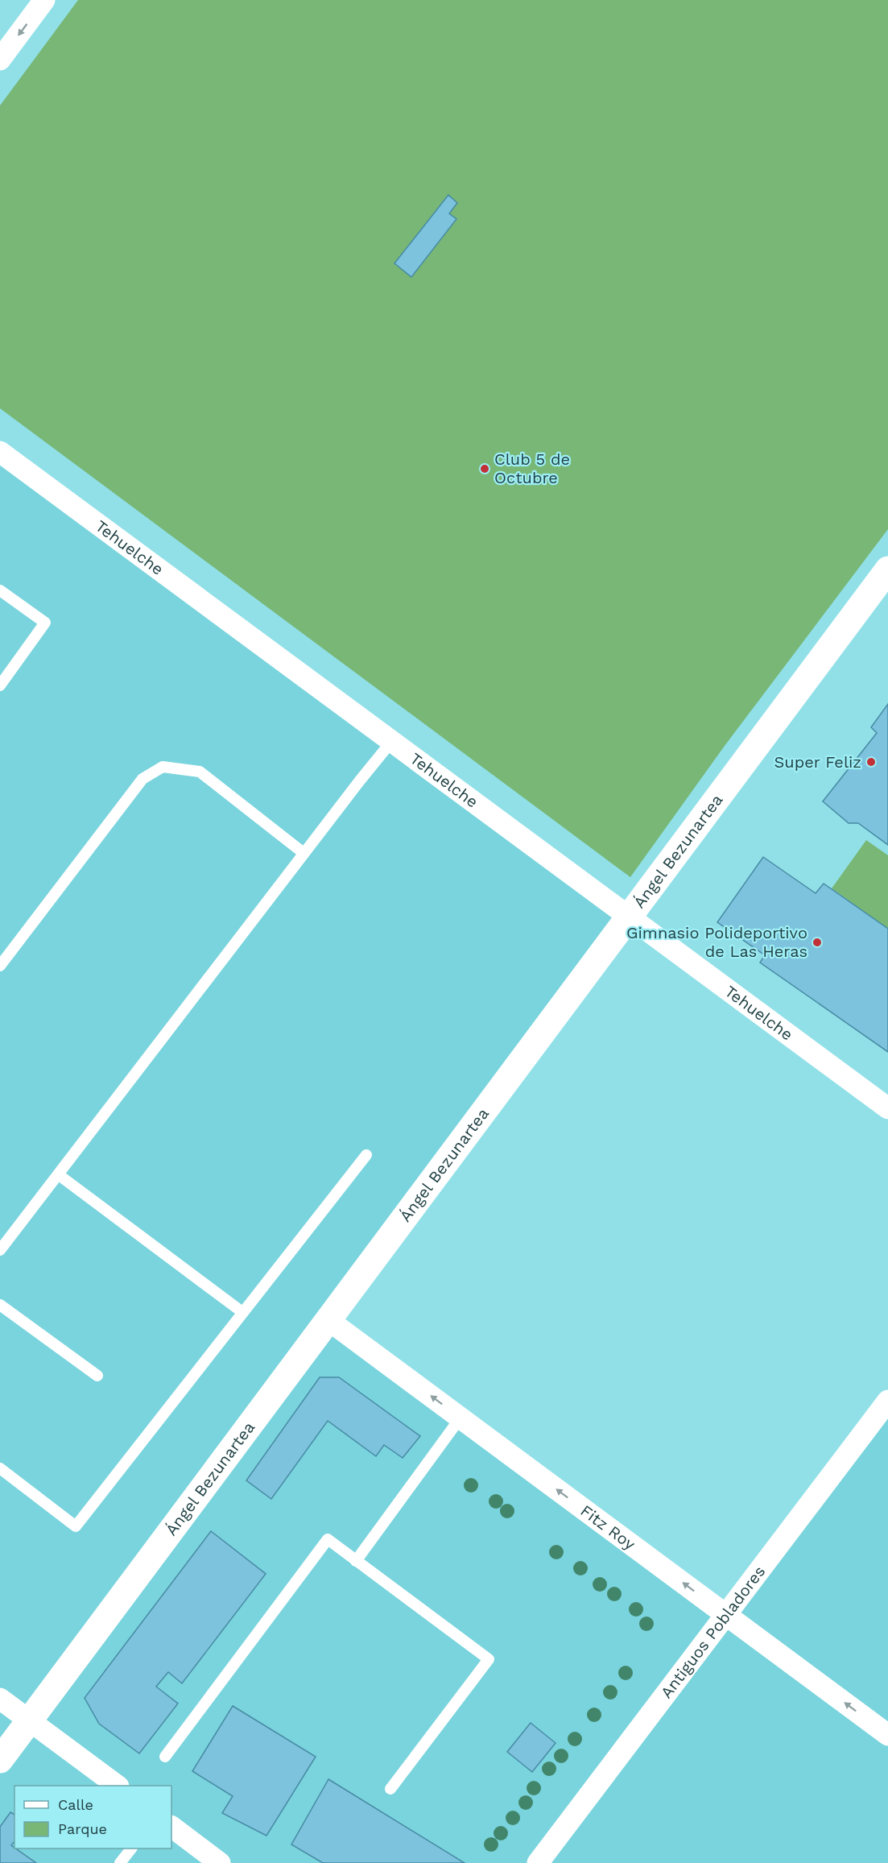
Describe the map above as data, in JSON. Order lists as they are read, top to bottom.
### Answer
{
  "streets": {
    "street": [
      "Tehuelche",
      "Ángel Bezunartea",
      "Fitz Roy",
      "Antiguos Pobladores"
    ]
  },
  "crossings": [
    ["Tehuelche", "Ángel Bezunartea"],
    ["Ángel Bezunartea", "Fitz Roy"],
    ["Fitz Roy", "Antiguos Pobladores"]
  ],
  "one_way": ["Fitz Roy"],
  "places": ["Club 5 de Octubre", "Super Feliz", "Gimnasio Polideportivo de Las Heras"],
  "legend": ["Calle", "Parque"]
}
